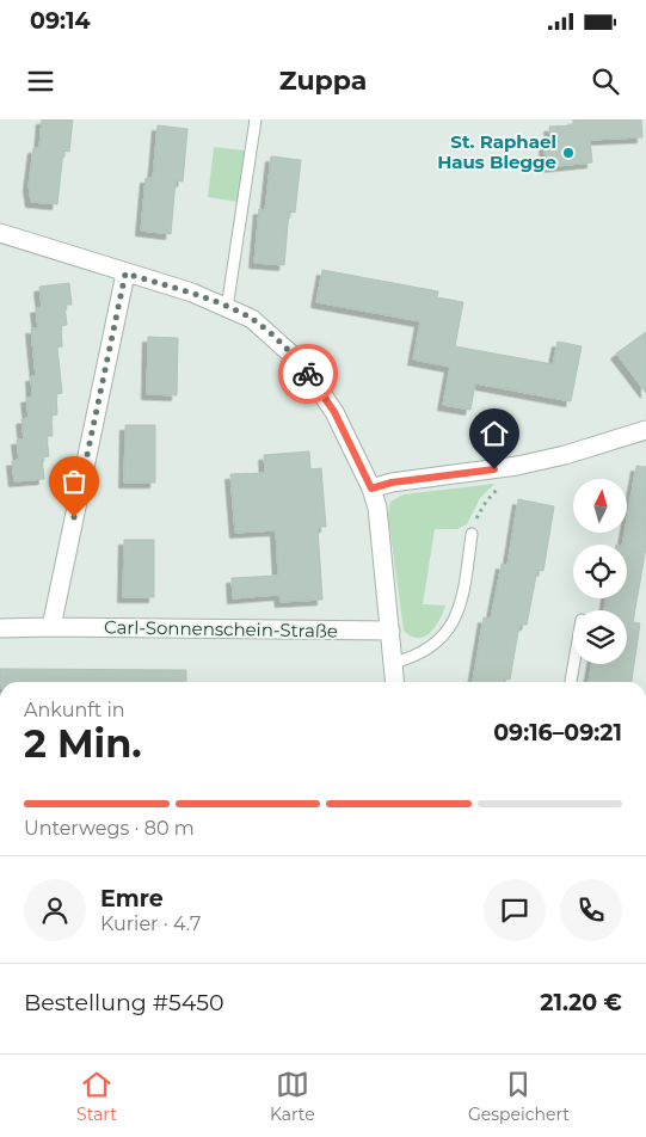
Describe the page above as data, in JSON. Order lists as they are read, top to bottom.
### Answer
{
  "streets": {
    "street": ["Carl-Sonnenschein-Straße"]
  },
  "places": ["St. Raphael Haus Blegge"],
  "north": "top",
  "page": {
    "status": "09:14",
    "header": "Zuppa",
    "heading": ["2 Min.", "Ankunft in", "09:16–09:21"],
    "panel": [
      "Emre",
      "Kurier · 4.7",
      "Bestellung #5450",
      "21.20 €"
    ],
    "bar": "Unterwegs · 80 m",
    "tabs": ["Start", "Karte", "Gespeichert"]
  }
}
